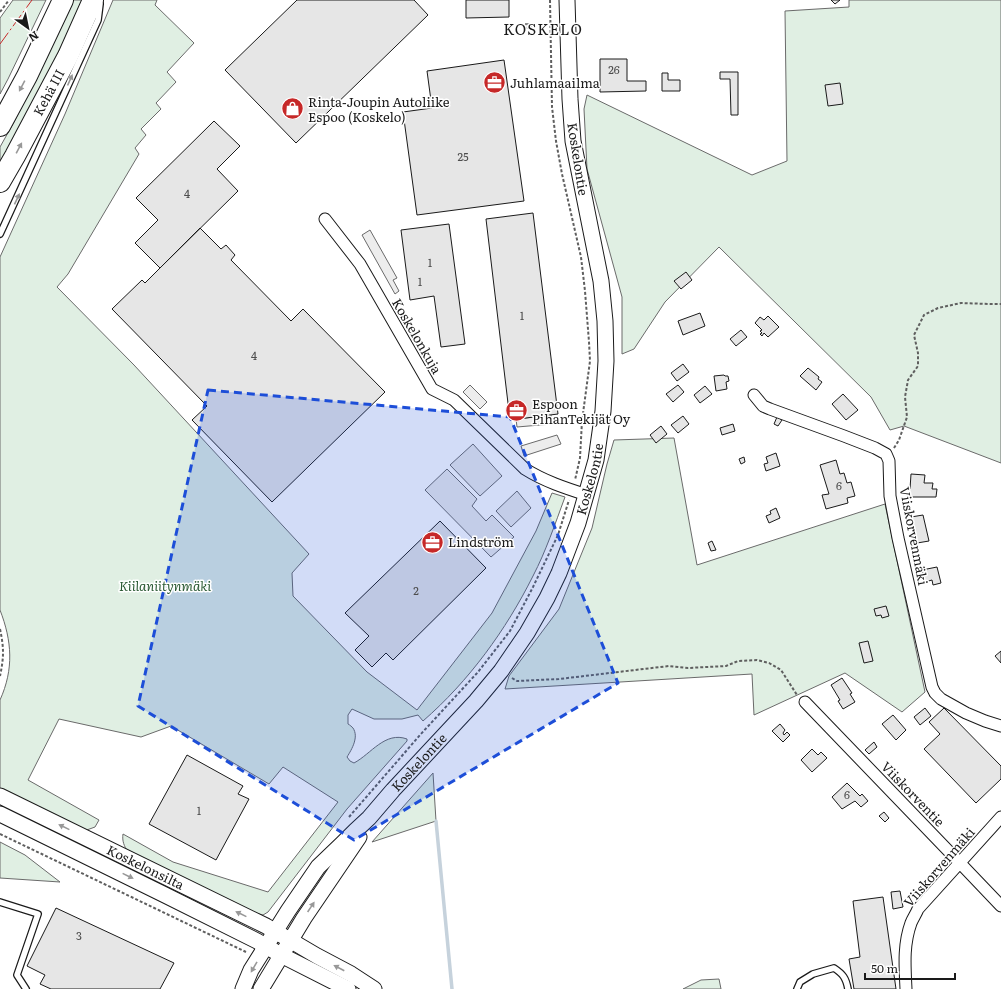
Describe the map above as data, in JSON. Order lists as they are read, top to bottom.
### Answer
{
  "streets": {
    "highway": ["Kehä III"],
    "main road": ["Koskelontie", "Koskelonsilta"],
    "street": ["Koskelonkuja", "Viiskorvenmäki", "Viiskorventie"]
  },
  "crossings": [
    ["Koskelontie", "Koskelonkuja"],
    ["Koskelontie", "Koskelonsilta"],
    ["Viiskorvenmäki", "Viiskorventie"]
  ],
  "districts": ["KOSKELO"],
  "parks": ["Kiilaniitynmäki"],
  "places": {
    "office": ["Juhlamaailma", "Espoon PihanTekijät Oy", "Lindström"],
    "shop": ["Rinta-Joupin Autoliike Espoo (Koskelo)"]
  },
  "house_numbers": [
    "26",
    "25",
    "4",
    "1",
    "1",
    "1",
    "4",
    "6",
    "2",
    "6",
    "1",
    "3"
  ],
  "scale_bar": "50 m",
  "north": "bottom right"
}
